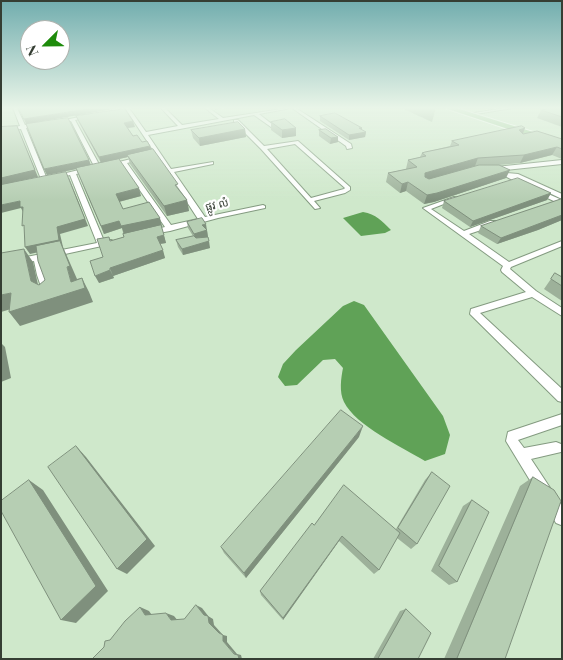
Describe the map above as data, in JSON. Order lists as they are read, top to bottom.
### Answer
{
  "streets": {
    "street": ["ផ្លូវ លំ"]
  },
  "north": "bottom left"
}
